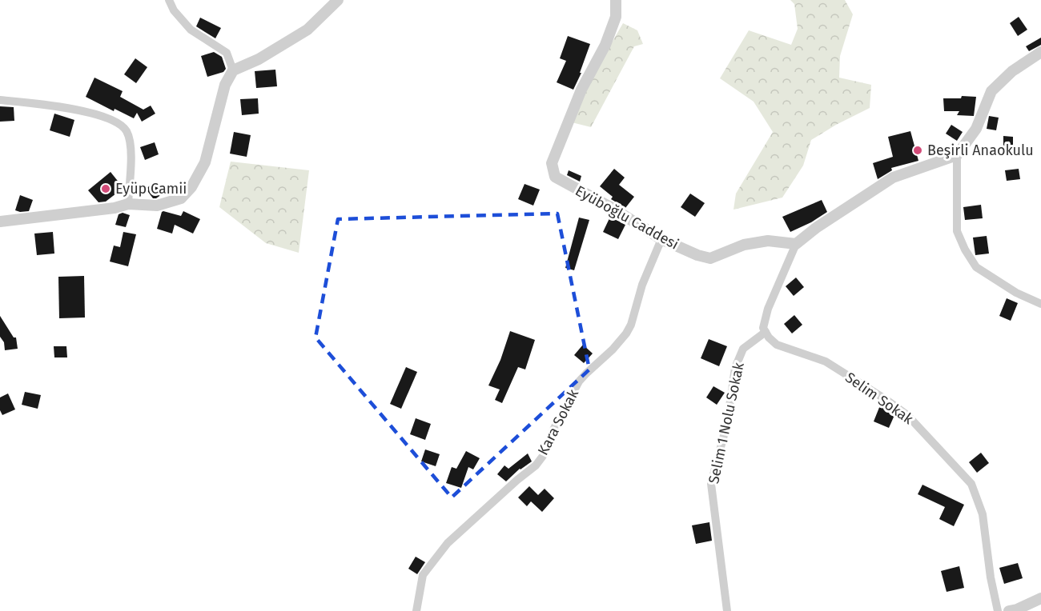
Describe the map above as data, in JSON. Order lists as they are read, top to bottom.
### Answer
{
  "streets": {
    "street": [
      "Eyüboğlu Caddesi",
      "Selim Sokak",
      "Kara Sokak",
      "Selim 1 Nolu Sokak"
    ]
  },
  "crossings": [
    ["Eyüboğlu Caddesi", "Kara Sokak"],
    ["Selim Sokak", "Selim 1 Nolu Sokak"]
  ],
  "places": ["Beşirli Anaokulu", "Eyüp Camii"]
}
